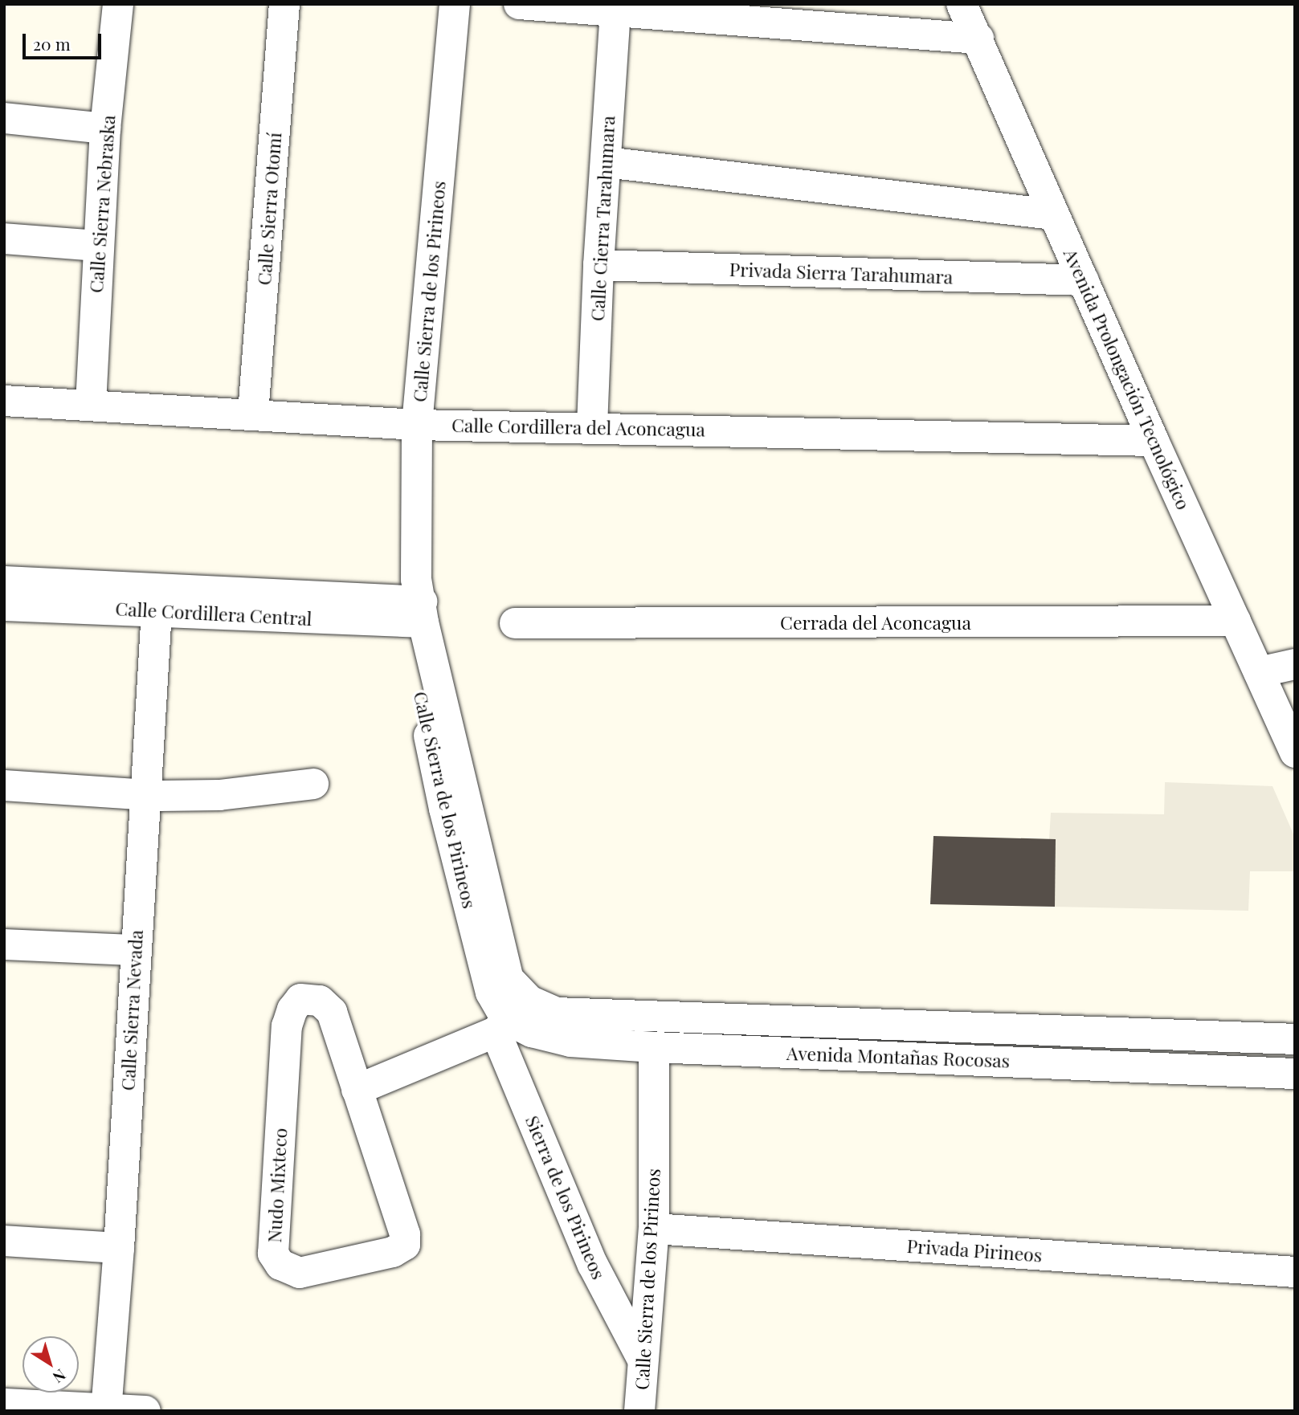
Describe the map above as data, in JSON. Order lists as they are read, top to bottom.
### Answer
{
  "streets": {
    "street": [
      "Calle Sierra Nebraska",
      "Calle Sierra Otomí",
      "Calle Cierra Tarahumara",
      "Privada Sierra Tarahumara",
      "Calle Sierra de los Pirineos",
      "Avenida Prolongación Tecnológico",
      "Calle Cordillera del Aconcagua",
      "Calle Cordillera Central",
      "Cerrada del Aconcagua",
      "Calle Sierra Nevada",
      "Avenida Montañas Rocosas",
      "Nudo Mixteco",
      "Sierra de los Pirineos",
      "Privada Pirineos"
    ]
  },
  "crossings": [
    ["Calle Sierra Nebraska", "Calle Cordillera del Aconcagua"],
    ["Calle Sierra Otomí", "Calle Cordillera del Aconcagua"],
    ["Calle Cierra Tarahumara", "Privada Sierra Tarahumara"],
    ["Calle Cierra Tarahumara", "Calle Cordillera del Aconcagua"],
    ["Privada Sierra Tarahumara", "Avenida Prolongación Tecnológico"],
    ["Calle Sierra de los Pirineos", "Calle Cordillera del Aconcagua"],
    ["Calle Sierra de los Pirineos", "Calle Cordillera Central"],
    ["Calle Sierra de los Pirineos", "Avenida Montañas Rocosas"],
    ["Calle Sierra de los Pirineos", "Sierra de los Pirineos"],
    ["Calle Sierra de los Pirineos", "Privada Pirineos"],
    ["Avenida Prolongación Tecnológico", "Calle Cordillera del Aconcagua"],
    ["Avenida Prolongación Tecnológico", "Cerrada del Aconcagua"],
    ["Calle Cordillera Central", "Calle Sierra Nevada"],
    ["Avenida Montañas Rocosas", "Sierra de los Pirineos"]
  ],
  "scale_bar": "20 m",
  "north": "bottom right"
}
